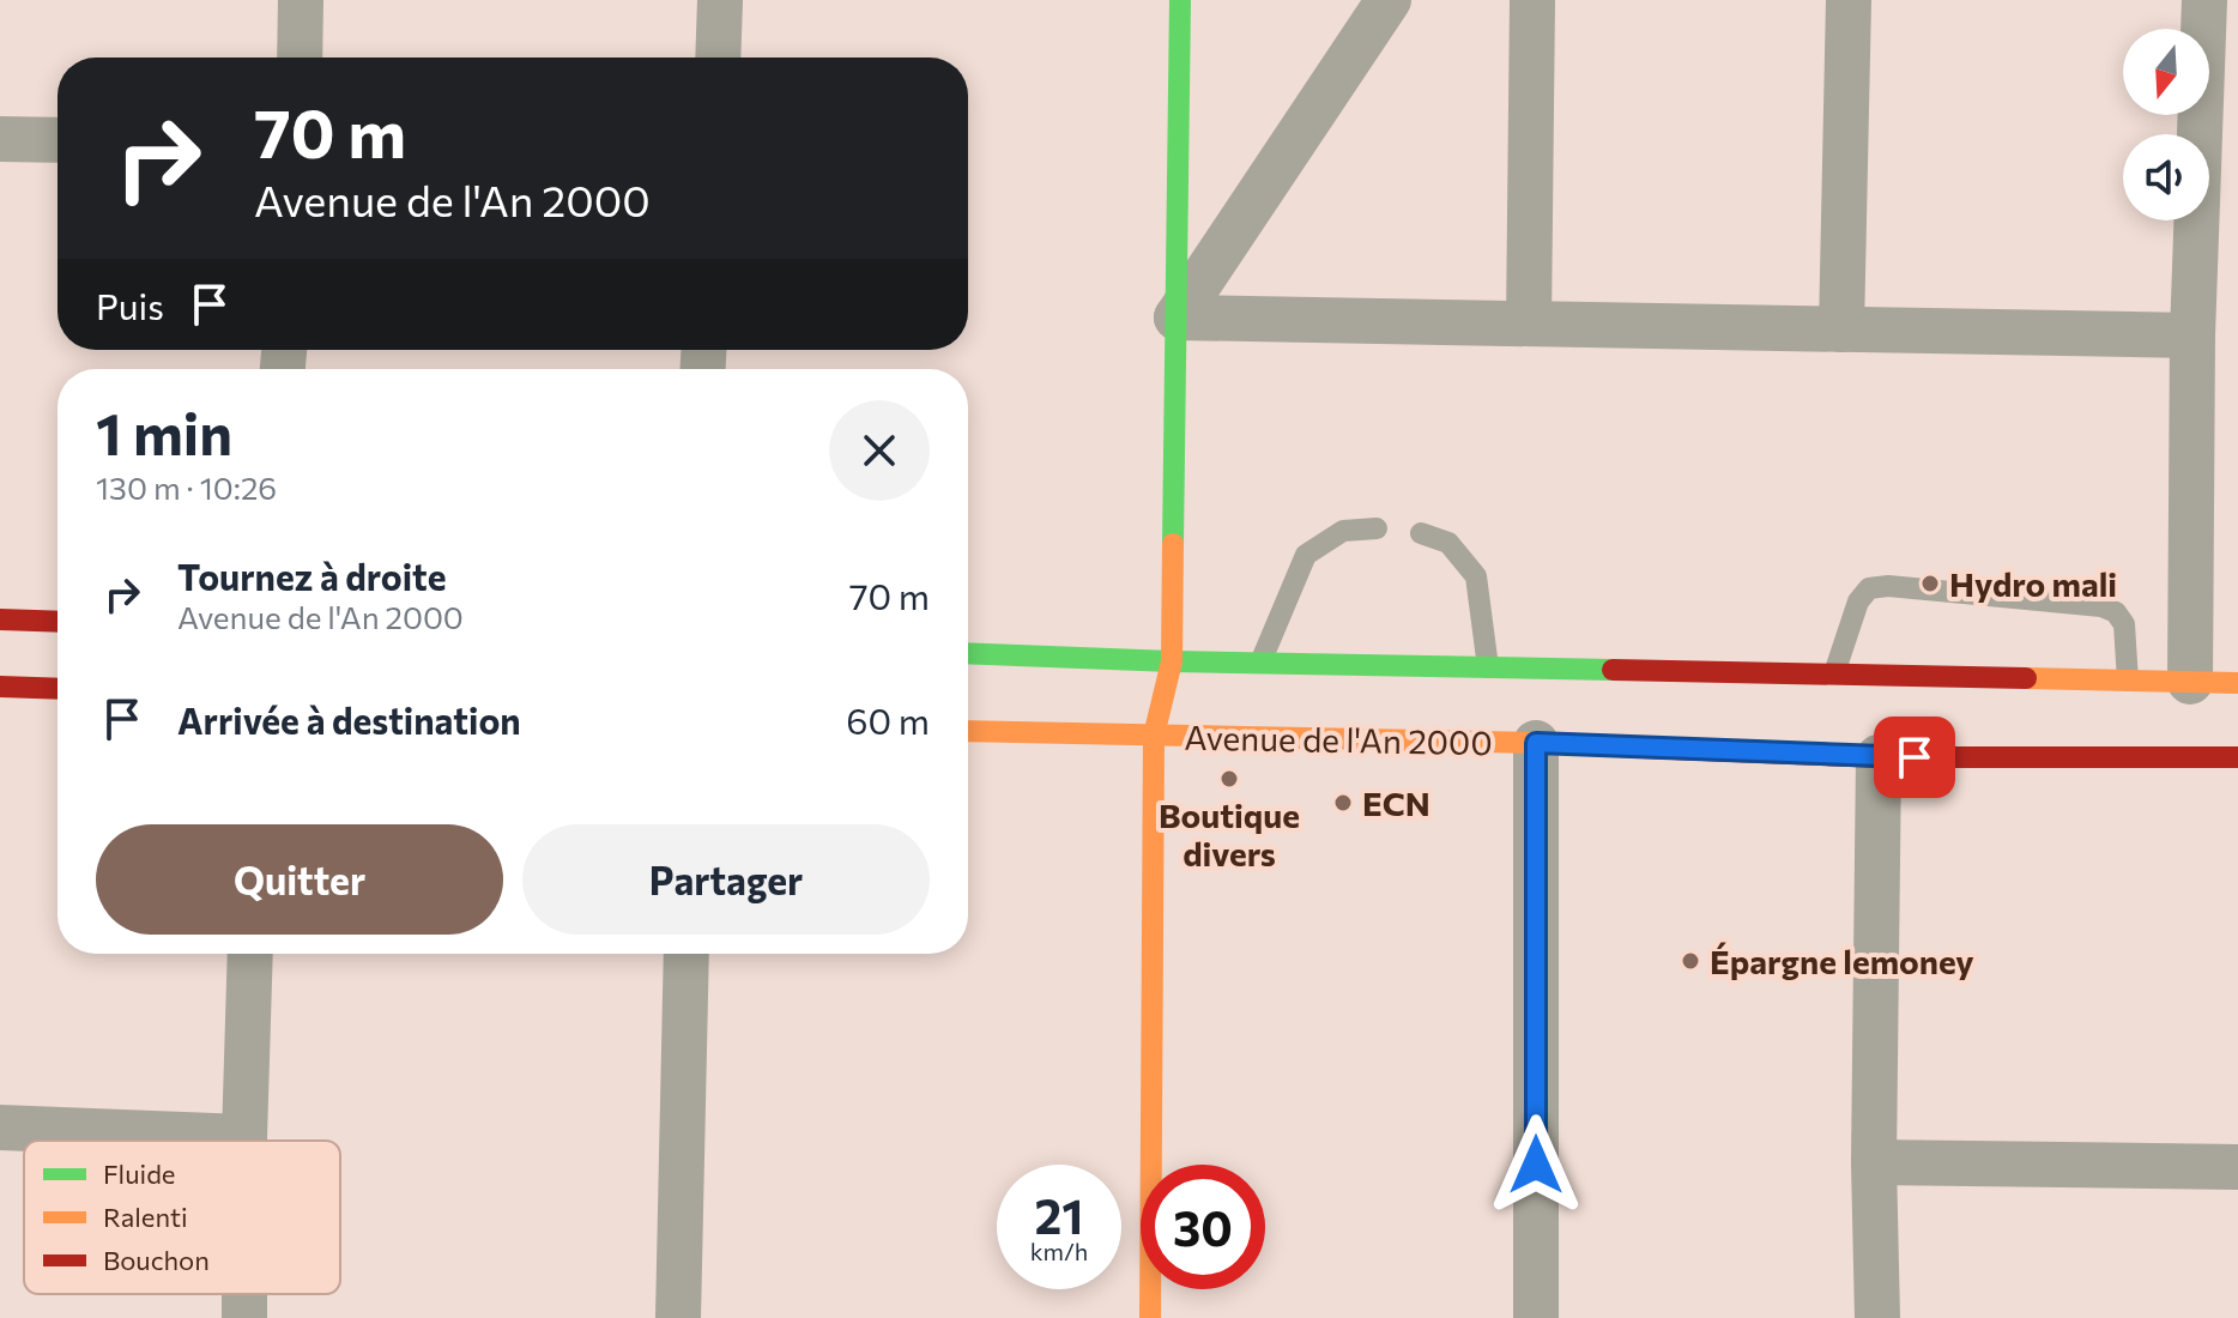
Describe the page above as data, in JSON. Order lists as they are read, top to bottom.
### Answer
{
  "streets": {
    "main road": ["Avenue de l'An 2000"]
  },
  "places": [
    "Hydro mali",
    "Boutique divers",
    "ECN",
    "Épargne lemoney"
  ],
  "legend": ["Fluide", "Ralenti", "Bouchon"],
  "north": "bottom",
  "page": {
    "turn": ["70 m", "Avenue de l'An 2000"],
    "then": "Puis",
    "heading": ["1 min", "130 m · 10:26"],
    "list": [
      {
        "name": "Tournez à droite",
        "note": "Avenue de l'An 2000",
        "value": "70 m"
      },
      {
        "name": "Arrivée à destination",
        "value": "60 m"
      }
    ],
    "buttons": ["Quitter", "Partager"],
    "speed": "21 km/h",
    "limit": "30"
  }
}
